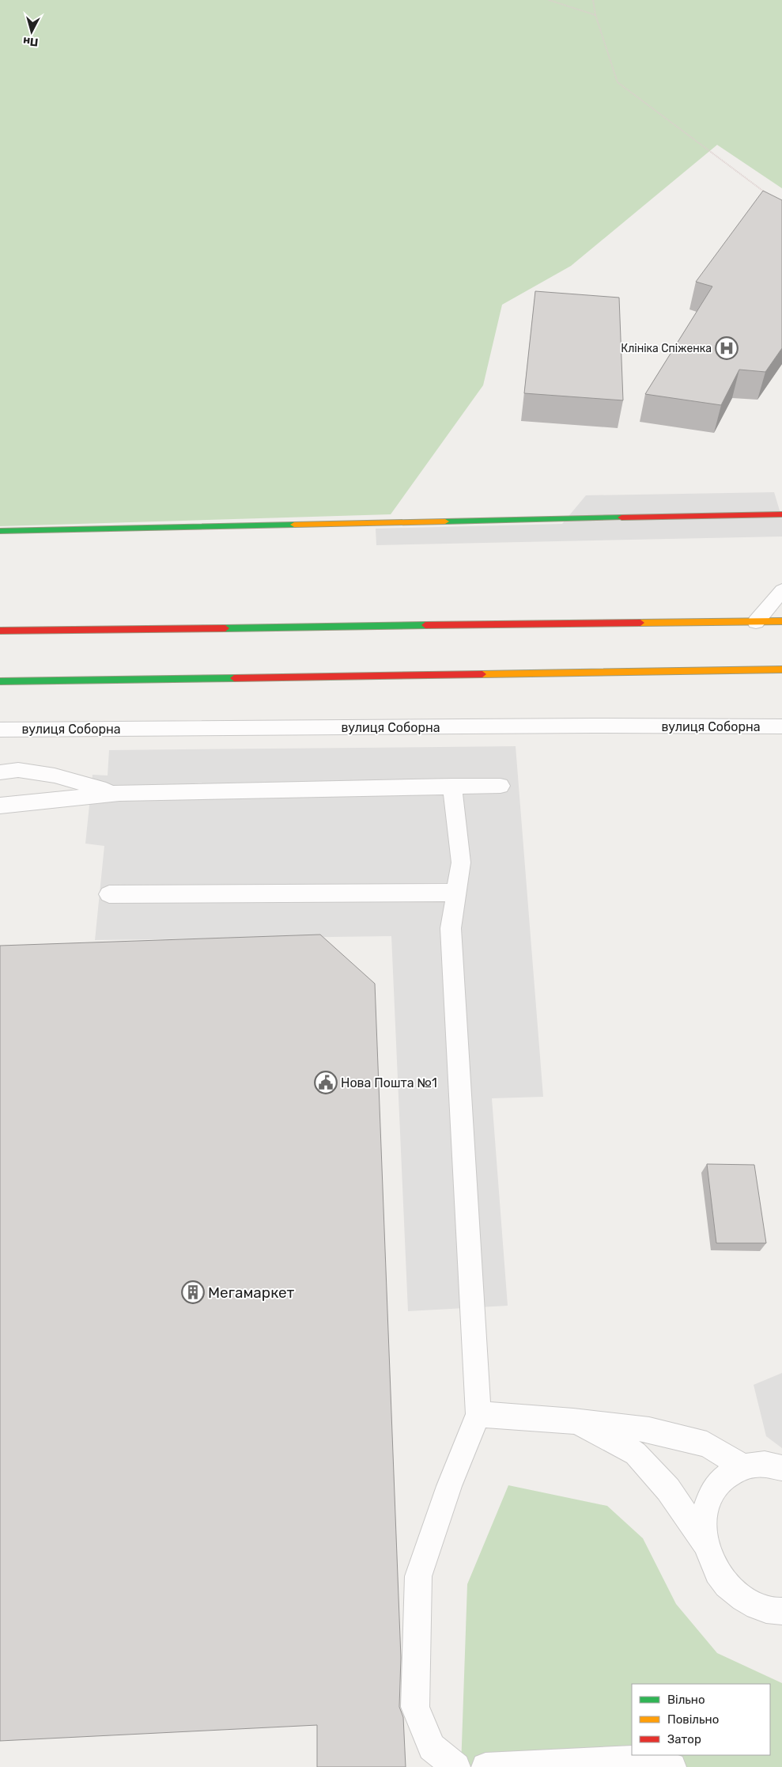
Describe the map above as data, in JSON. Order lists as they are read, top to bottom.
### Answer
{
  "streets": {
    "lane": ["вулиця Соборна"]
  },
  "places": {
    "hospital": ["Клініка Спіженка"],
    "public building": ["Нова Пошта №1"],
    "building": ["Мегамаркет"]
  },
  "legend": ["Вільно", "Повільно", "Затор"],
  "north": "bottom"
}
